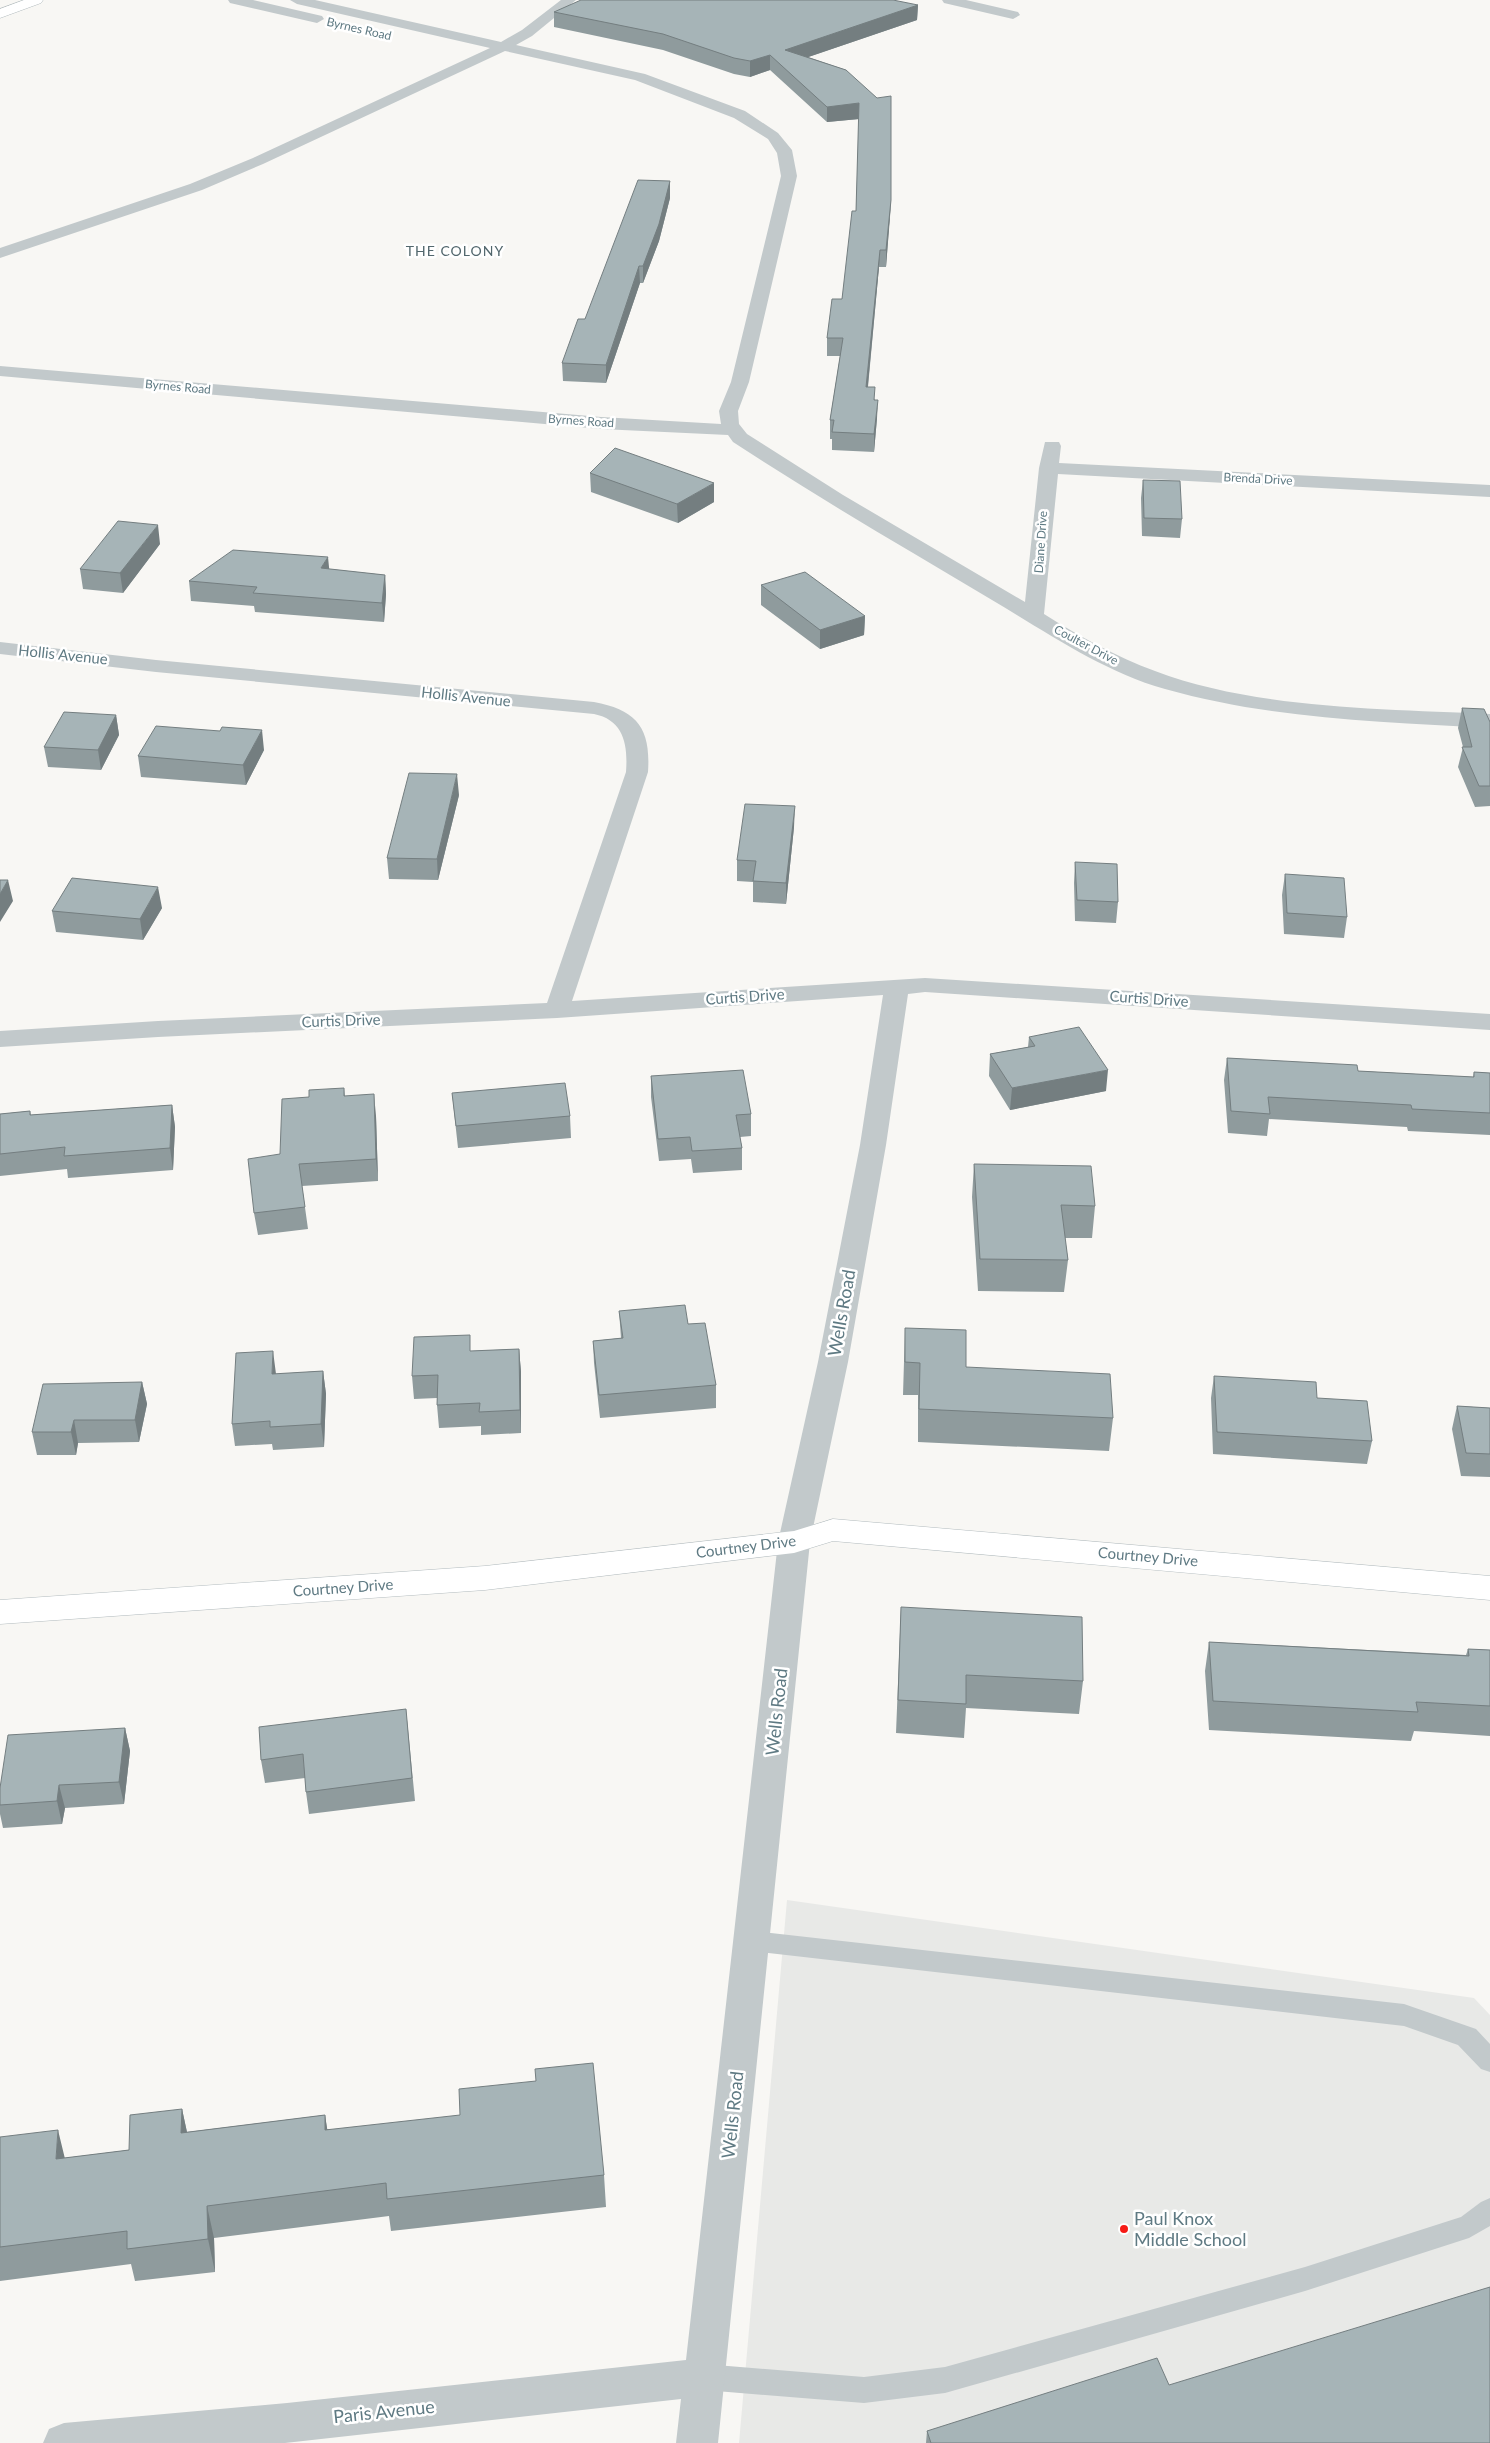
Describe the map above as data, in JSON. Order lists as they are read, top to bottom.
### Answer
{
  "streets": {
    "street": [
      "Byrnes Road",
      "Brenda Drive",
      "Diane Drive",
      "Coulter Drive",
      "Hollis Avenue",
      "Curtis Drive",
      "Wells Road",
      "Courtney Drive",
      "Paris Avenue"
    ]
  },
  "crossings": [
    ["Byrnes Road", "Coulter Drive"],
    ["Brenda Drive", "Diane Drive"],
    ["Diane Drive", "Coulter Drive"],
    ["Hollis Avenue", "Curtis Drive"],
    ["Curtis Drive", "Wells Road"],
    ["Wells Road", "Courtney Drive"],
    ["Wells Road", "Paris Avenue"]
  ],
  "districts": ["THE COLONY"],
  "places": ["Paul Knox Middle School"]
}
